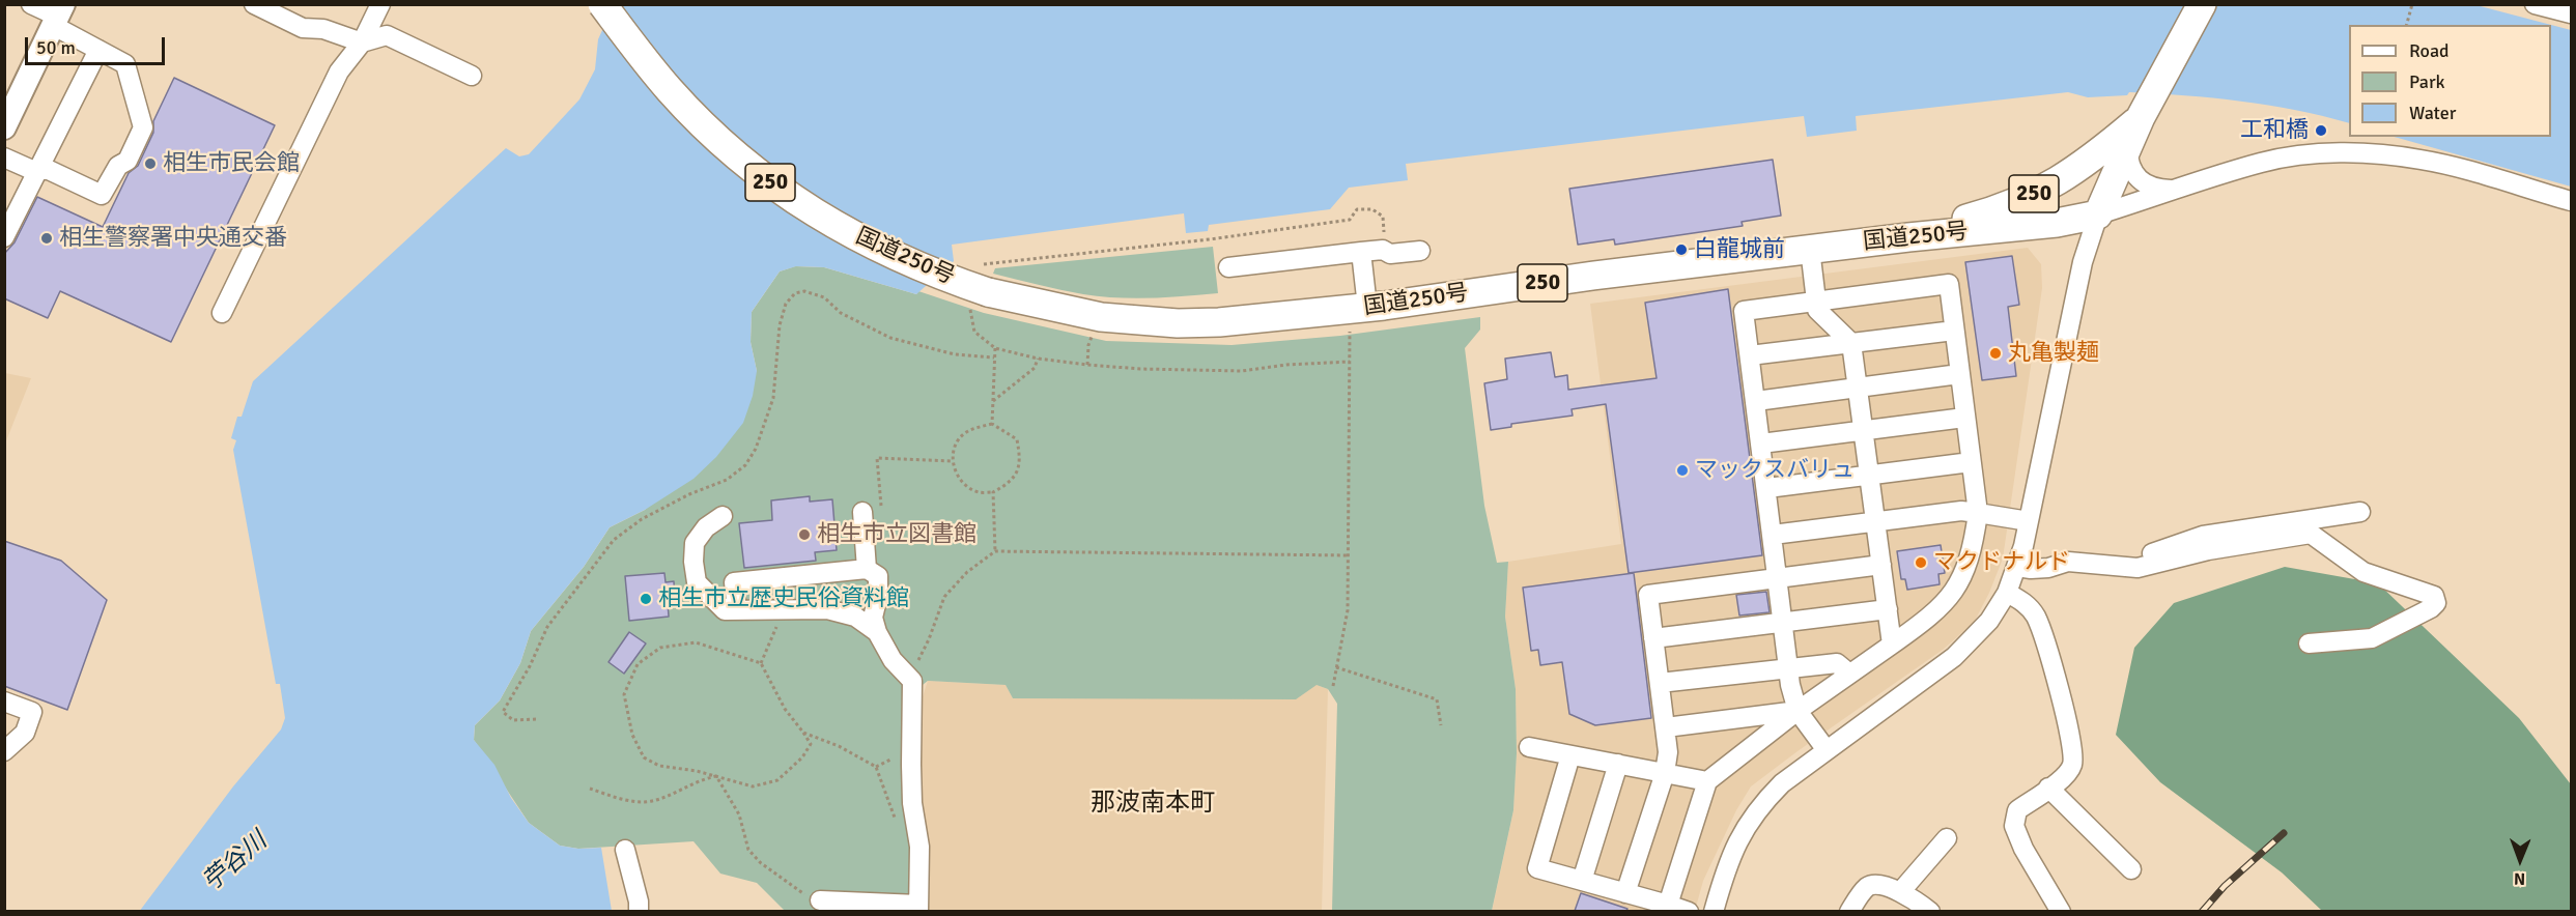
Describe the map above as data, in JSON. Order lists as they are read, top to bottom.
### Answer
{
  "streets": {
    "highway": ["250", "国道250号"]
  },
  "crossings": [
    ["250", "国道250号"]
  ],
  "districts": ["那波南本町"],
  "water": ["苧谷川"],
  "places": [
    "工和橋",
    "相生市民会館",
    "相生警察署中央通交番",
    "白龍城前",
    "丸亀製麺",
    "マックスバリュ",
    "相生市立図書館",
    "マクドナルド",
    "相生市立歴史民俗資料館"
  ],
  "legend": ["Road", "Park", "Water"],
  "scale_bar": "50 m",
  "north": "bottom"
}
